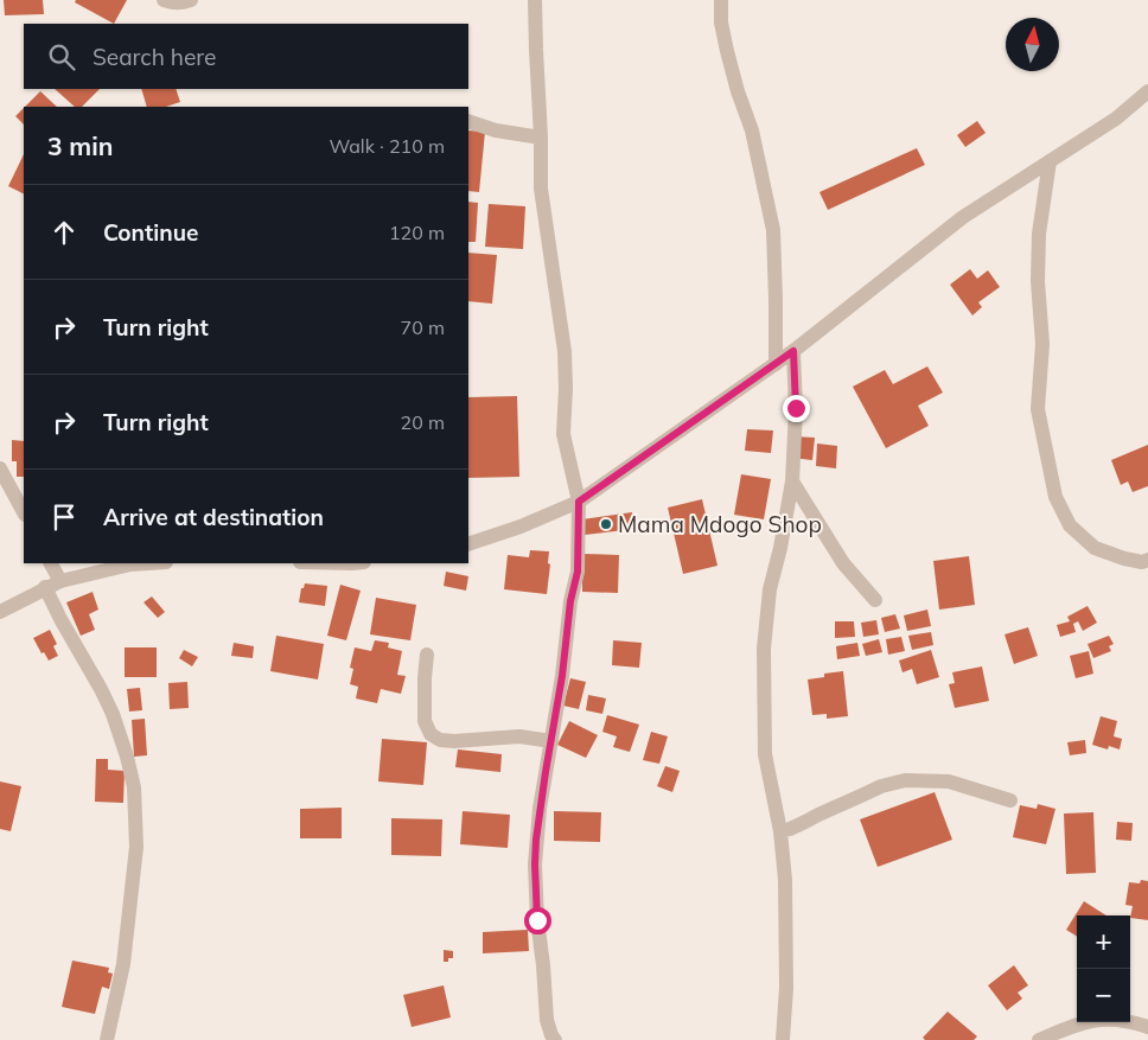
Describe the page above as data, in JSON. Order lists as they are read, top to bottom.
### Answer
{
  "places": ["Mama Mdogo Shop"],
  "north": "top",
  "page": {
    "search": "Search here",
    "heading": ["3 min", "Walk · 210 m"],
    "list": [
      ["Continue", "120 m"],
      ["Turn right", "70 m"],
      ["Turn right", "20 m"],
      "Arrive at destination"
    ],
    "map_buttons": ["+", "−"]
  }
}
